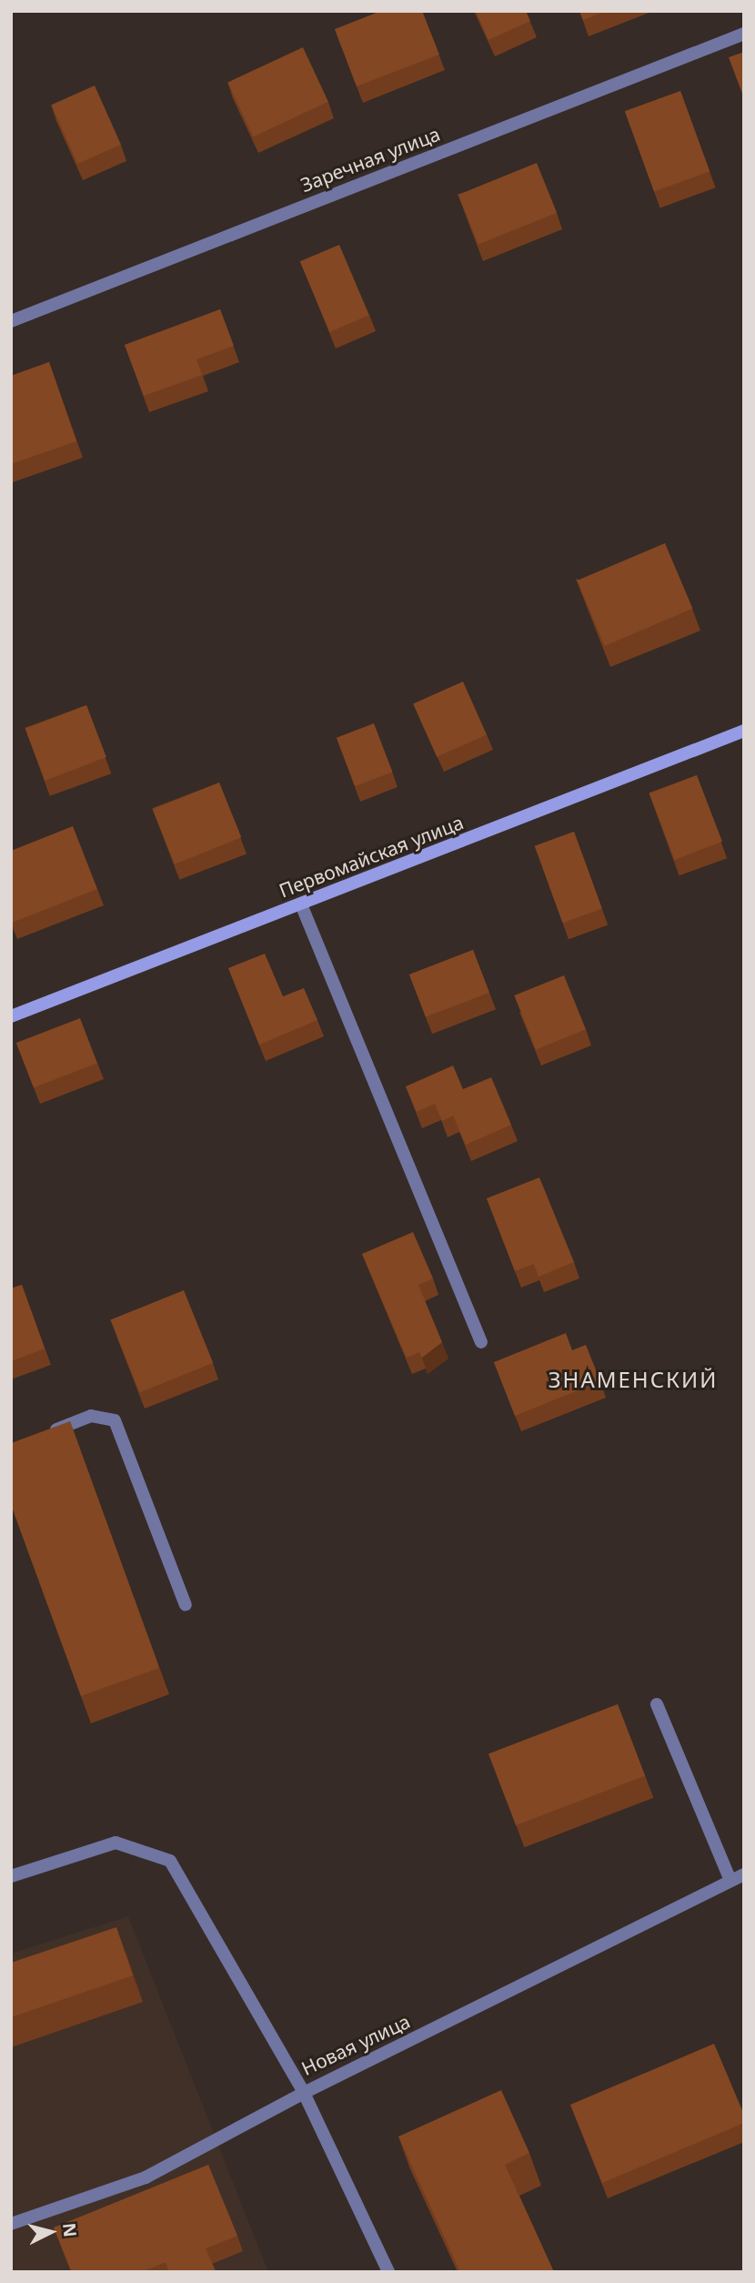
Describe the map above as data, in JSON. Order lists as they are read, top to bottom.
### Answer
{
  "streets": {
    "main road": ["Первомайская улица"],
    "street": ["Заречная улица", "Новая улица"]
  },
  "districts": ["ЗНАМЕНСКИЙ"],
  "north": "right"
}
